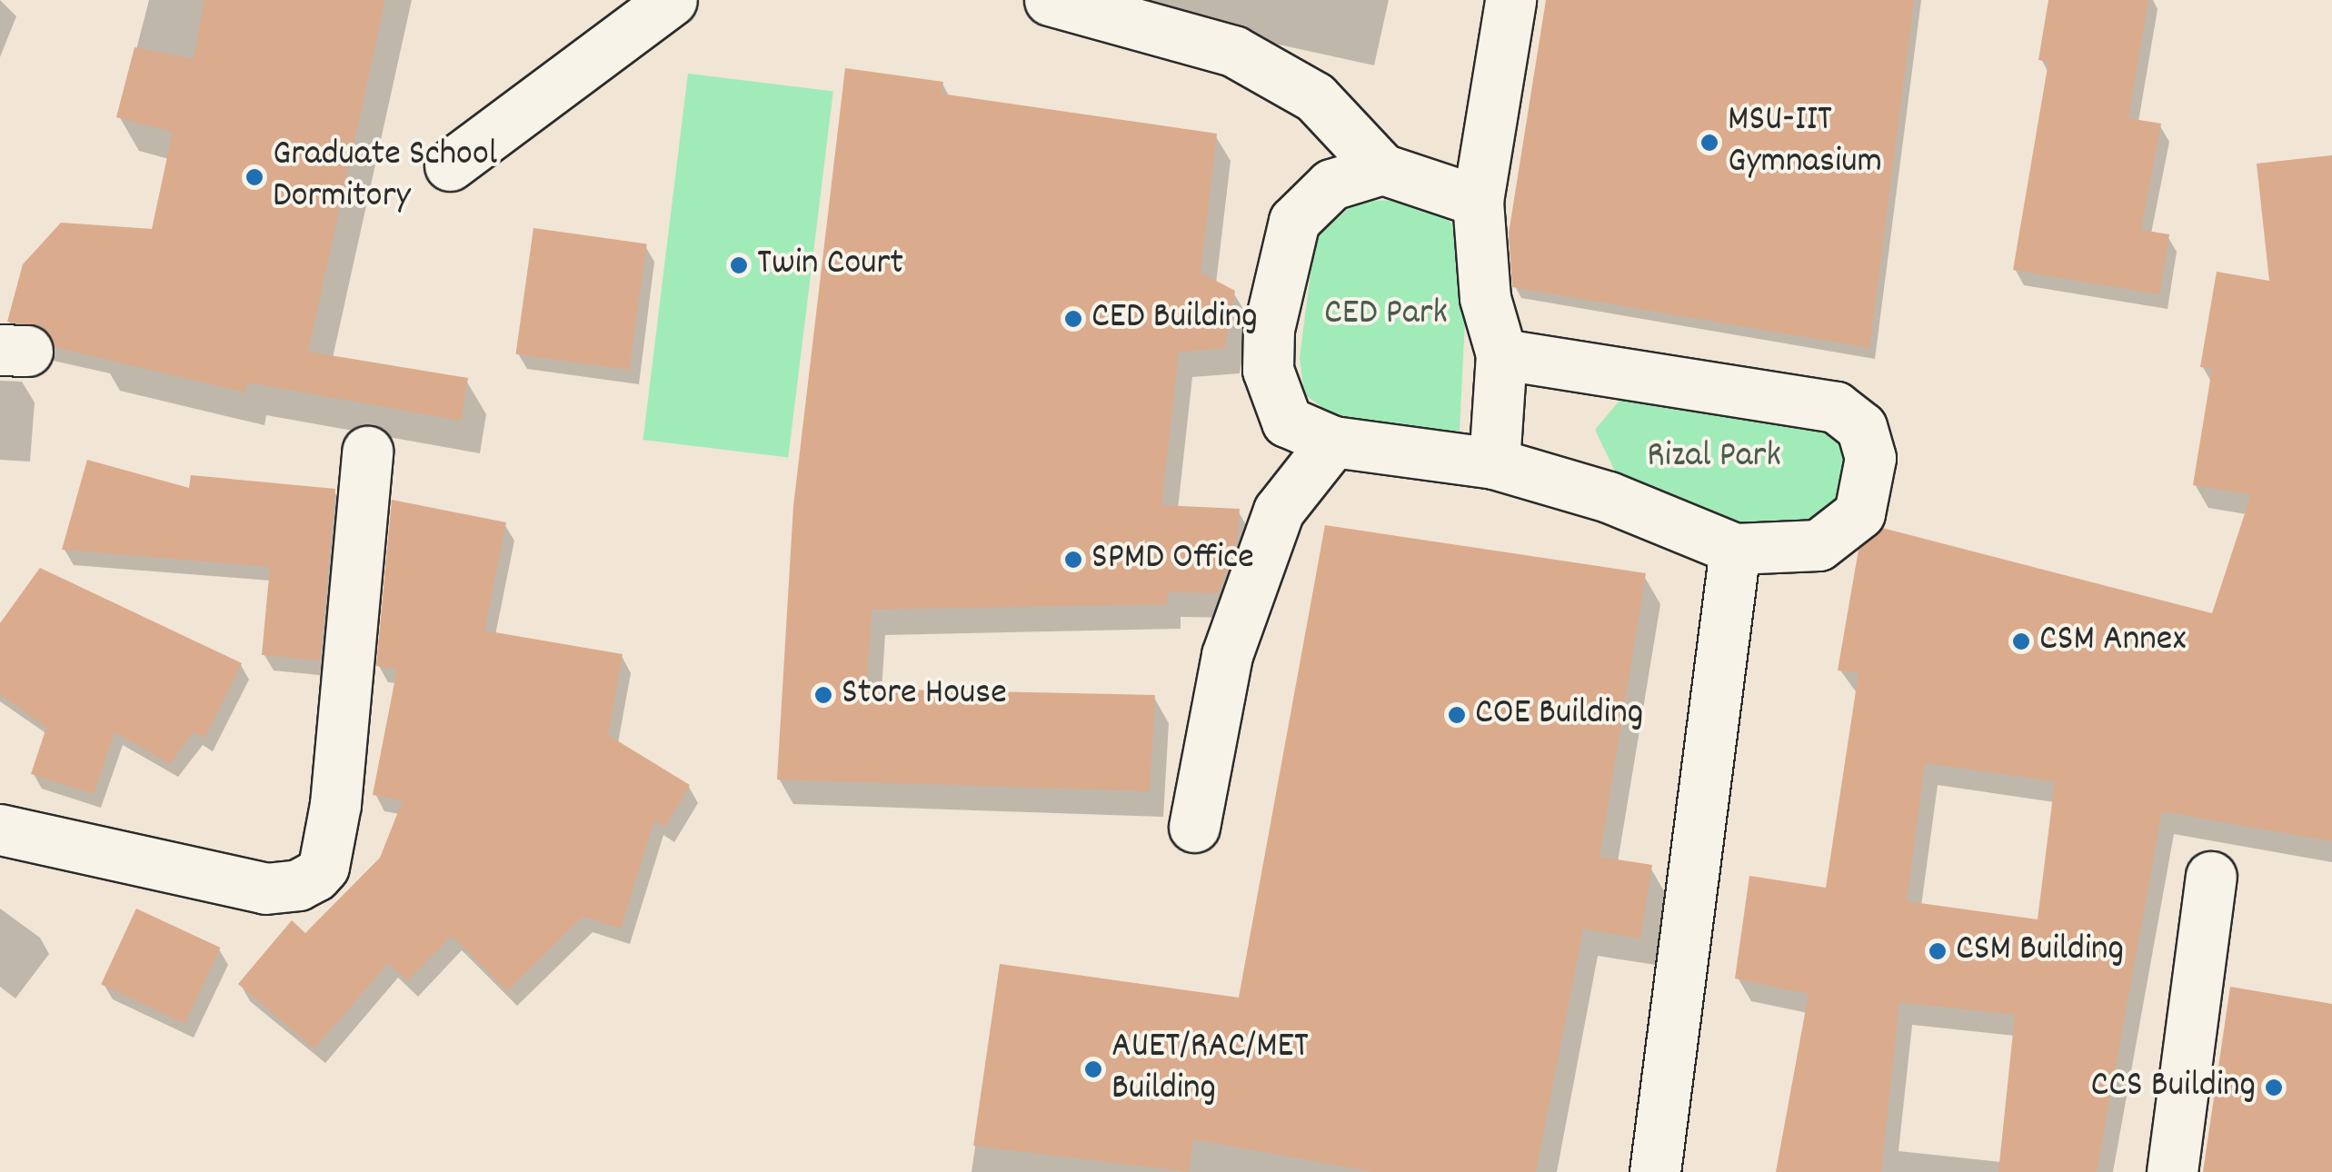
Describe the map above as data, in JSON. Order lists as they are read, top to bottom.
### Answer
{
  "parks": ["CED Park", "Rizal Park"],
  "places": [
    "MSU-IIT Gymnasium",
    "Graduate School Dormitory",
    "Twin Court",
    "CED Building",
    "SPMD Office",
    "CSM Annex",
    "Store House",
    "COE Building",
    "CSM Building",
    "AUET/RAC/MET Building",
    "CCS Building"
  ]
}
